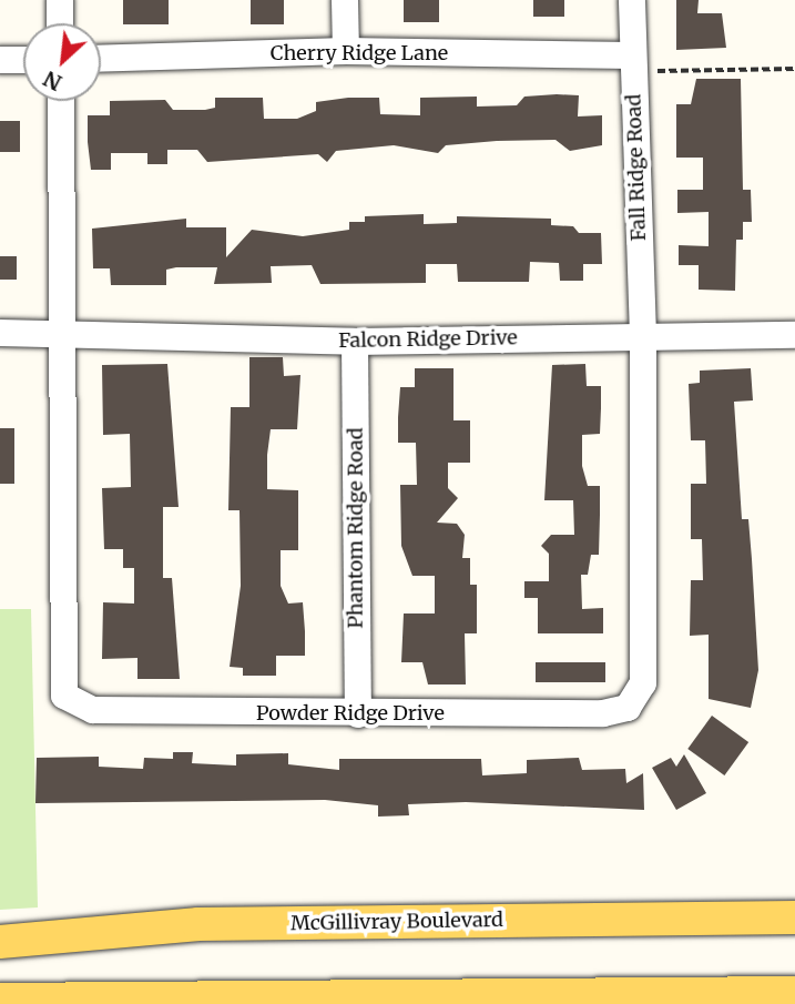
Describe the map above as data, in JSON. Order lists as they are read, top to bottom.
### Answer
{
  "streets": {
    "main road": ["McGillivray Boulevard"],
    "street": [
      "Cherry Ridge Lane",
      "Fall Ridge Road",
      "Falcon Ridge Drive",
      "Phantom Ridge Road",
      "Powder Ridge Drive"
    ]
  },
  "crossings": [
    ["Cherry Ridge Lane", "Fall Ridge Road"],
    ["Fall Ridge Road", "Falcon Ridge Drive"],
    ["Fall Ridge Road", "Powder Ridge Drive"],
    ["Falcon Ridge Drive", "Phantom Ridge Road"],
    ["Falcon Ridge Drive", "Powder Ridge Drive"],
    ["Phantom Ridge Road", "Powder Ridge Drive"]
  ],
  "north": "bottom left"
}
